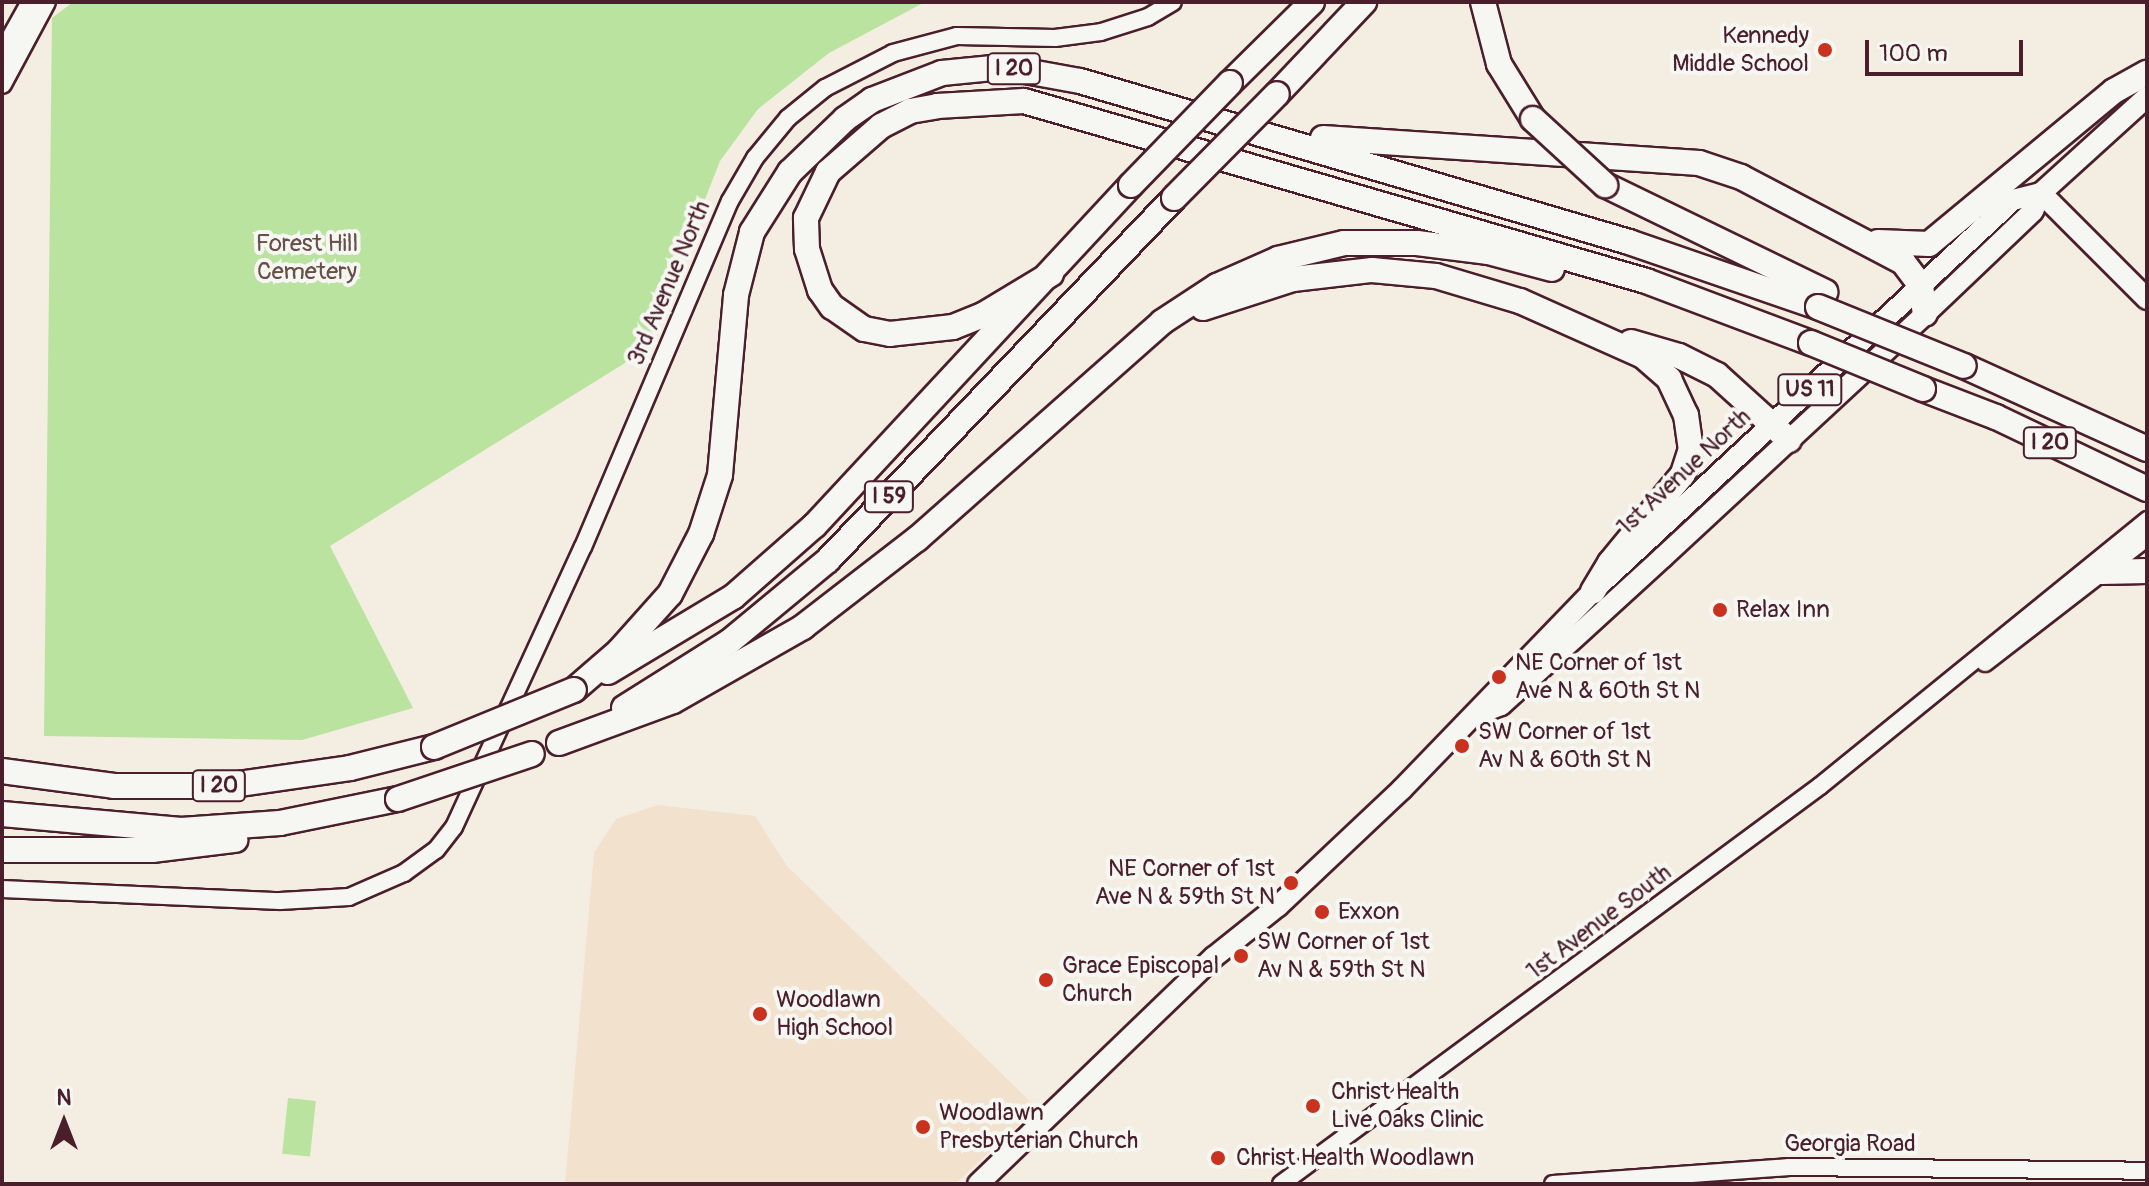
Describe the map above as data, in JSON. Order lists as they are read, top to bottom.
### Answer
{
  "streets": {
    "highway": ["I 20", "I 59"],
    "main road": ["US 11", "1st Avenue North"],
    "street": ["3rd Avenue North", "1st Avenue South", "Georgia Road"]
  },
  "crossings": [
    ["I 20", "I 59"]
  ],
  "parks": ["Forest Hill Cemetery"],
  "places": [
    "Kennedy Middle School",
    "Relax Inn",
    "NE Corner of 1st Ave N & 60th St N",
    "SW Corner of 1st Av N & 60th St N",
    "NE Corner of 1st Ave N & 59th St N",
    "Exxon",
    "SW Corner of 1st Av N & 59th St N",
    "Grace Episcopal Church",
    "Woodlawn High School",
    "Christ Health Live Oaks Clinic",
    "Woodlawn Presbyterian Church",
    "Christ Health Woodlawn"
  ],
  "scale_bar": "100 m",
  "north": "top"
}
